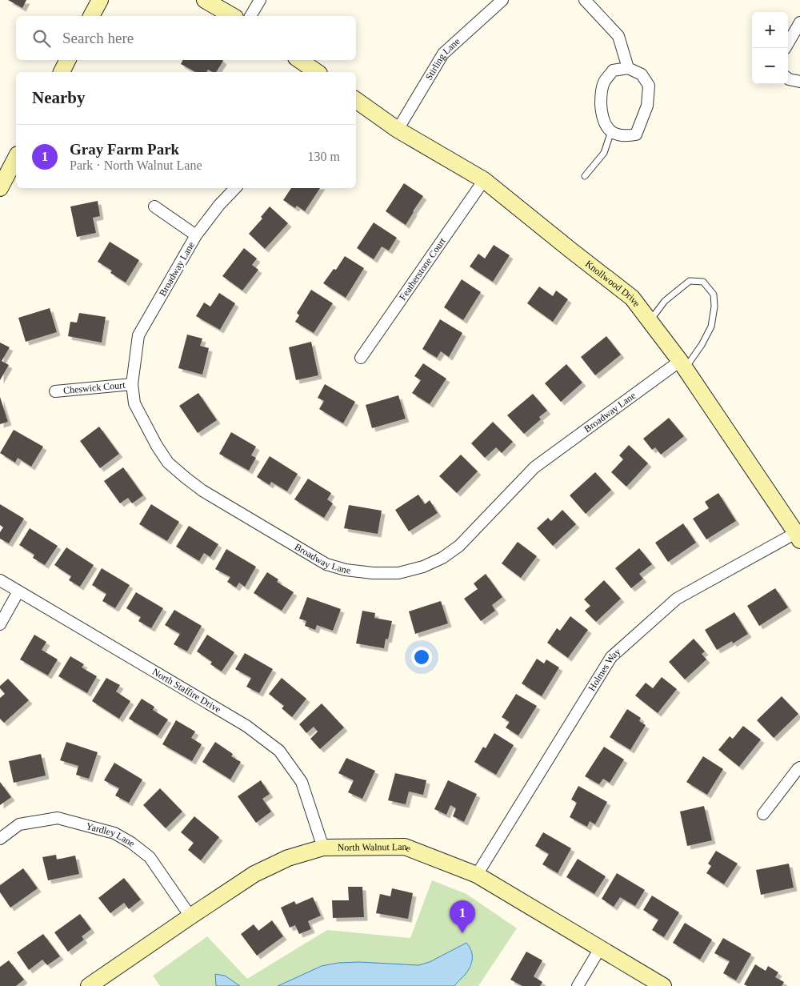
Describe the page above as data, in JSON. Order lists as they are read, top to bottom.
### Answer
{
  "streets": {
    "street": [
      "Stirling Lane",
      "Broadway Lane",
      "Featherstone Court",
      "Knollwood Drive",
      "Cheswick Court",
      "Holmes Way",
      "North Staffire Drive",
      "Yardley Lane",
      "North Walnut Lane"
    ]
  },
  "crossings": [
    ["Stirling Lane", "Knollwood Drive"],
    ["Broadway Lane", "Knollwood Drive"],
    ["Broadway Lane", "Cheswick Court"],
    ["Featherstone Court", "Knollwood Drive"],
    ["Knollwood Drive", "Holmes Way"],
    ["Holmes Way", "North Walnut Lane"],
    ["North Staffire Drive", "North Walnut Lane"],
    ["Yardley Lane", "North Walnut Lane"]
  ],
  "page": {
    "map_buttons": ["+", "−"],
    "search": "Search here",
    "heading": "Nearby",
    "list": [
      {
        "mark": "1",
        "name": "Gray Farm Park",
        "note": "Park · North Walnut Lane",
        "value": "130 m"
      }
    ],
    "pins": "1"
  }
}
